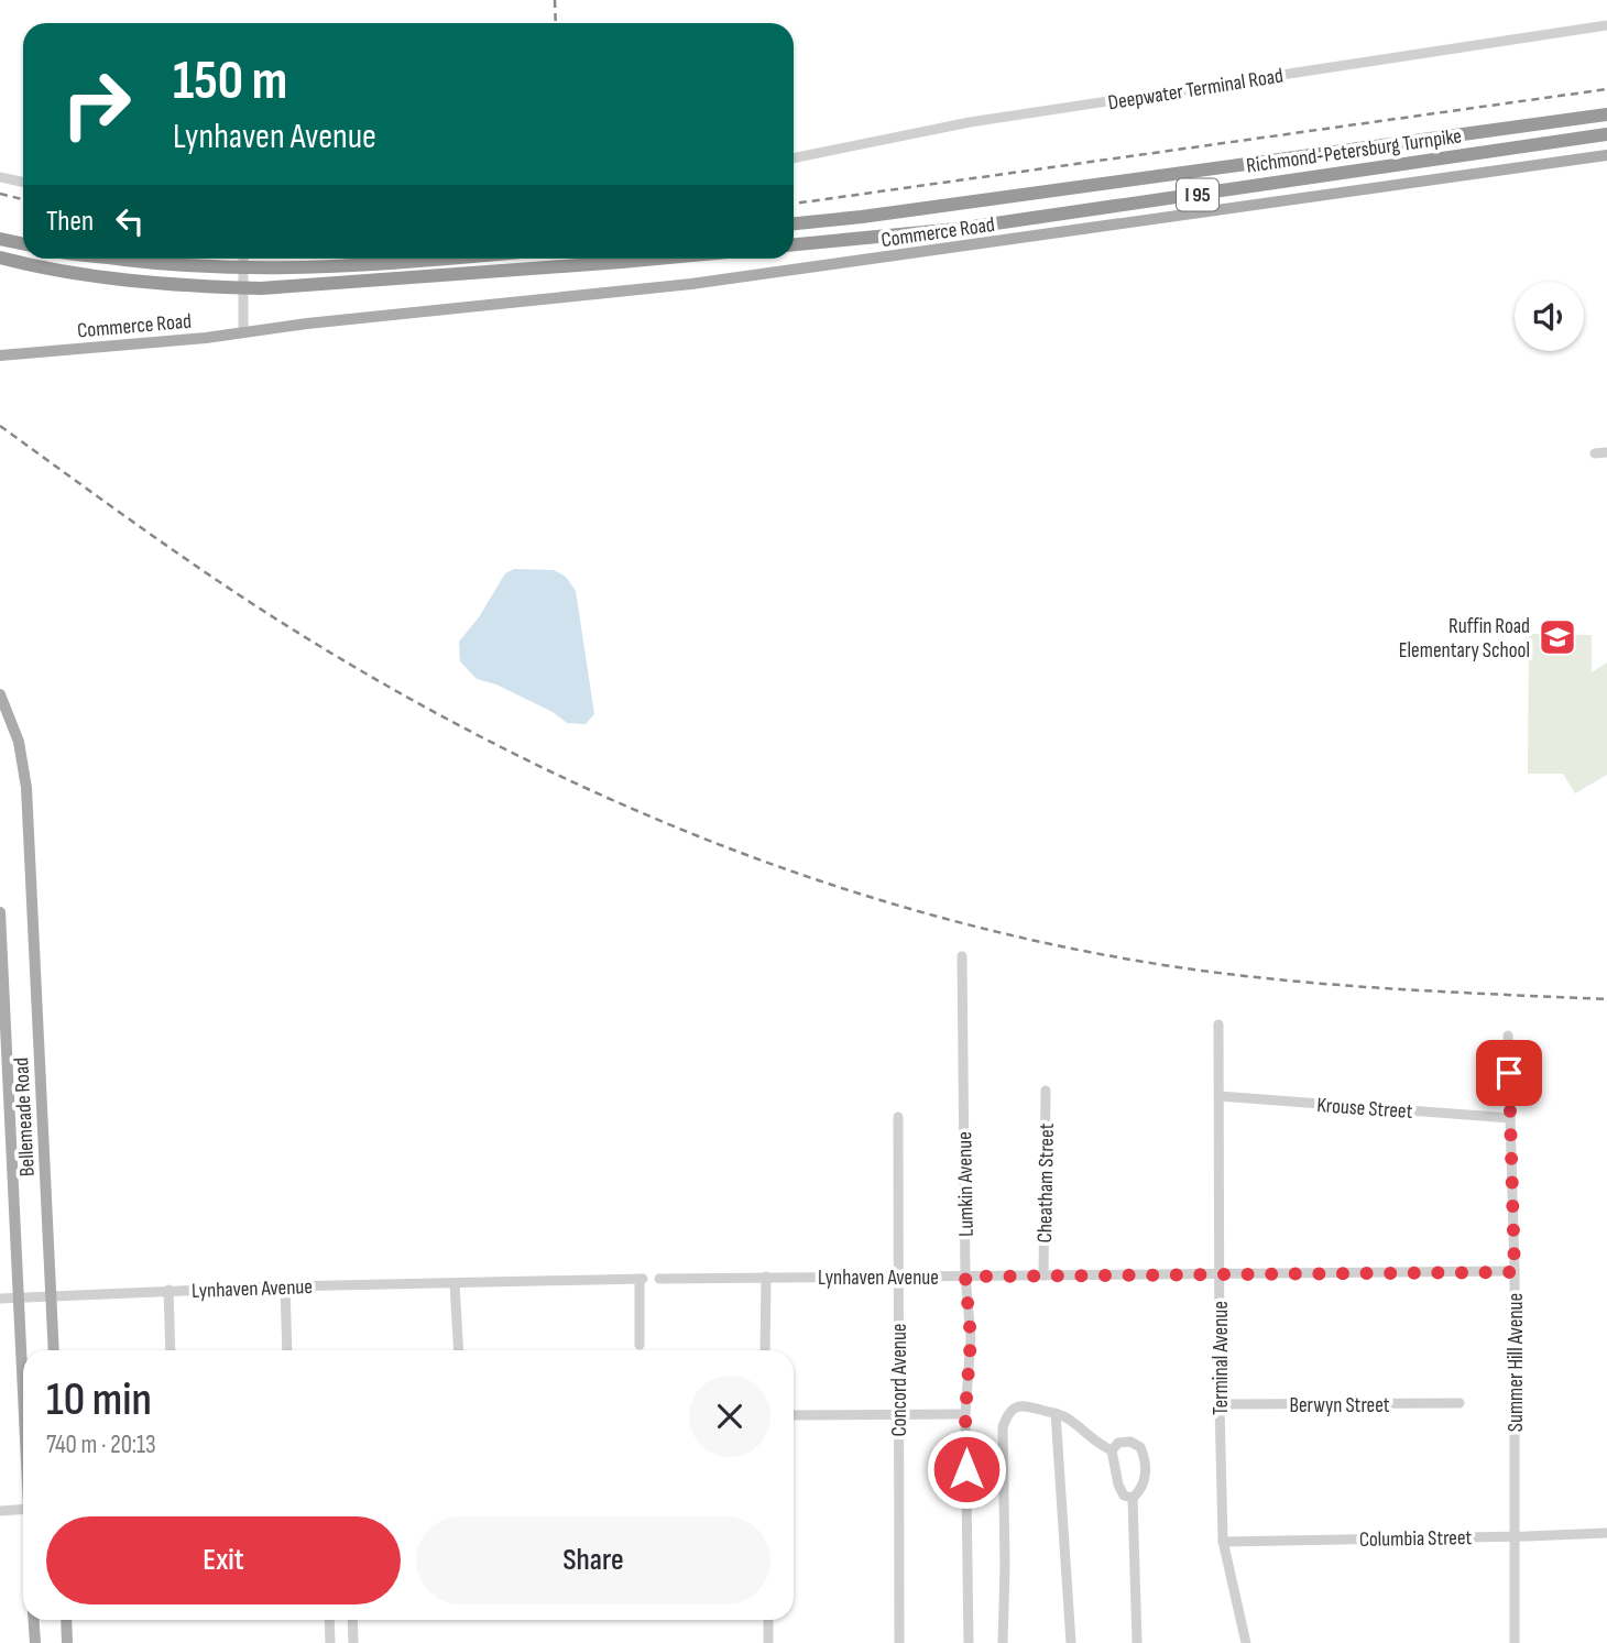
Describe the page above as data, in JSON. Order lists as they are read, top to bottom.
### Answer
{
  "streets": {
    "highway": ["Richmond-Petersburg Turnpike", "I 95"],
    "main road": ["Commerce Road", "Bellemeade Road"],
    "street": [
      "Deepwater Terminal Road",
      "Krouse Street",
      "Cheatham Street",
      "Lumkin Avenue",
      "Lynhaven Avenue",
      "Terminal Avenue",
      "Summer Hill Avenue",
      "Concord Avenue",
      "Berwyn Street",
      "Columbia Street"
    ]
  },
  "crossings": [
    ["Krouse Street", "Terminal Avenue"],
    ["Krouse Street", "Summer Hill Avenue"],
    ["Bellemeade Road", "Lynhaven Avenue"],
    ["Cheatham Street", "Lynhaven Avenue"],
    ["Lumkin Avenue", "Lynhaven Avenue"],
    ["Lynhaven Avenue", "Terminal Avenue"],
    ["Lynhaven Avenue", "Summer Hill Avenue"],
    ["Lynhaven Avenue", "Concord Avenue"],
    ["Terminal Avenue", "Berwyn Street"],
    ["Terminal Avenue", "Columbia Street"],
    ["Summer Hill Avenue", "Columbia Street"]
  ],
  "places": {
    "school or university": ["Ruffin Road Elementary School"]
  },
  "page": {
    "turn": ["150 m", "Lynhaven Avenue"],
    "then": "Then",
    "heading": ["10 min", "740 m · 20:13"],
    "buttons": ["Exit", "Share"]
  }
}
